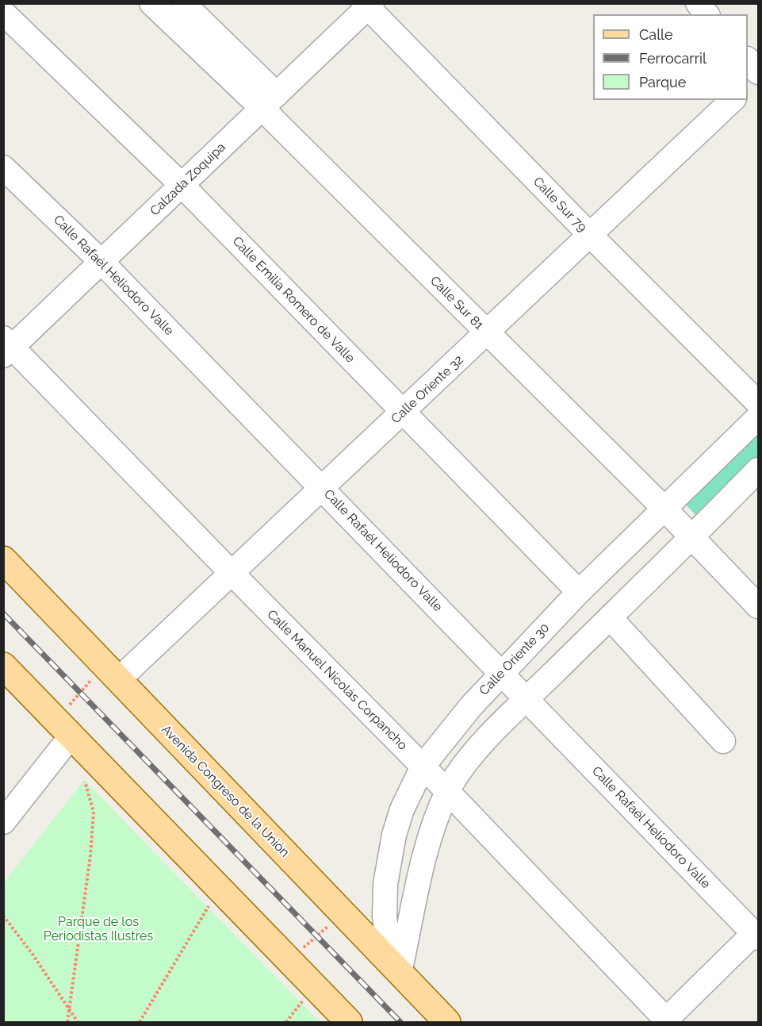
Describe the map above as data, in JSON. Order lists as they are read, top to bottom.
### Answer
{
  "streets": {
    "main road": ["Avenida Congreso de la Unión"],
    "street": [
      "Calzada Zoquipa",
      "Calle Sur 79",
      "Calle Rafaél Heliodoro Valle",
      "Calle Emilia Romero de Valle",
      "Calle Sur 81",
      "Calle Oriente 32",
      "Calle Oriente 30",
      "Calle Manuel Nicolás Corpancho"
    ]
  },
  "crossings": [
    ["Calzada Zoquipa", "Calle Sur 79"],
    ["Calzada Zoquipa", "Calle Rafaél Heliodoro Valle"],
    ["Calzada Zoquipa", "Calle Emilia Romero de Valle"],
    ["Calzada Zoquipa", "Calle Sur 81"],
    ["Calzada Zoquipa", "Calle Manuel Nicolás Corpancho"],
    ["Calle Sur 79", "Calle Oriente 32"],
    ["Calle Rafaél Heliodoro Valle", "Calle Oriente 32"],
    ["Calle Rafaél Heliodoro Valle", "Calle Oriente 30"],
    ["Calle Emilia Romero de Valle", "Calle Oriente 32"],
    ["Calle Emilia Romero de Valle", "Calle Oriente 30"],
    ["Calle Sur 81", "Calle Oriente 32"],
    ["Calle Sur 81", "Calle Oriente 30"],
    ["Calle Oriente 32", "Calle Manuel Nicolás Corpancho"],
    ["Calle Oriente 32", "Avenida Congreso de la Unión"],
    ["Calle Oriente 30", "Calle Manuel Nicolás Corpancho"],
    ["Calle Oriente 30", "Avenida Congreso de la Unión"]
  ],
  "parks": ["Parque de los Periodistas Ilustres"],
  "legend": ["Calle", "Ferrocarril", "Parque"]
}
